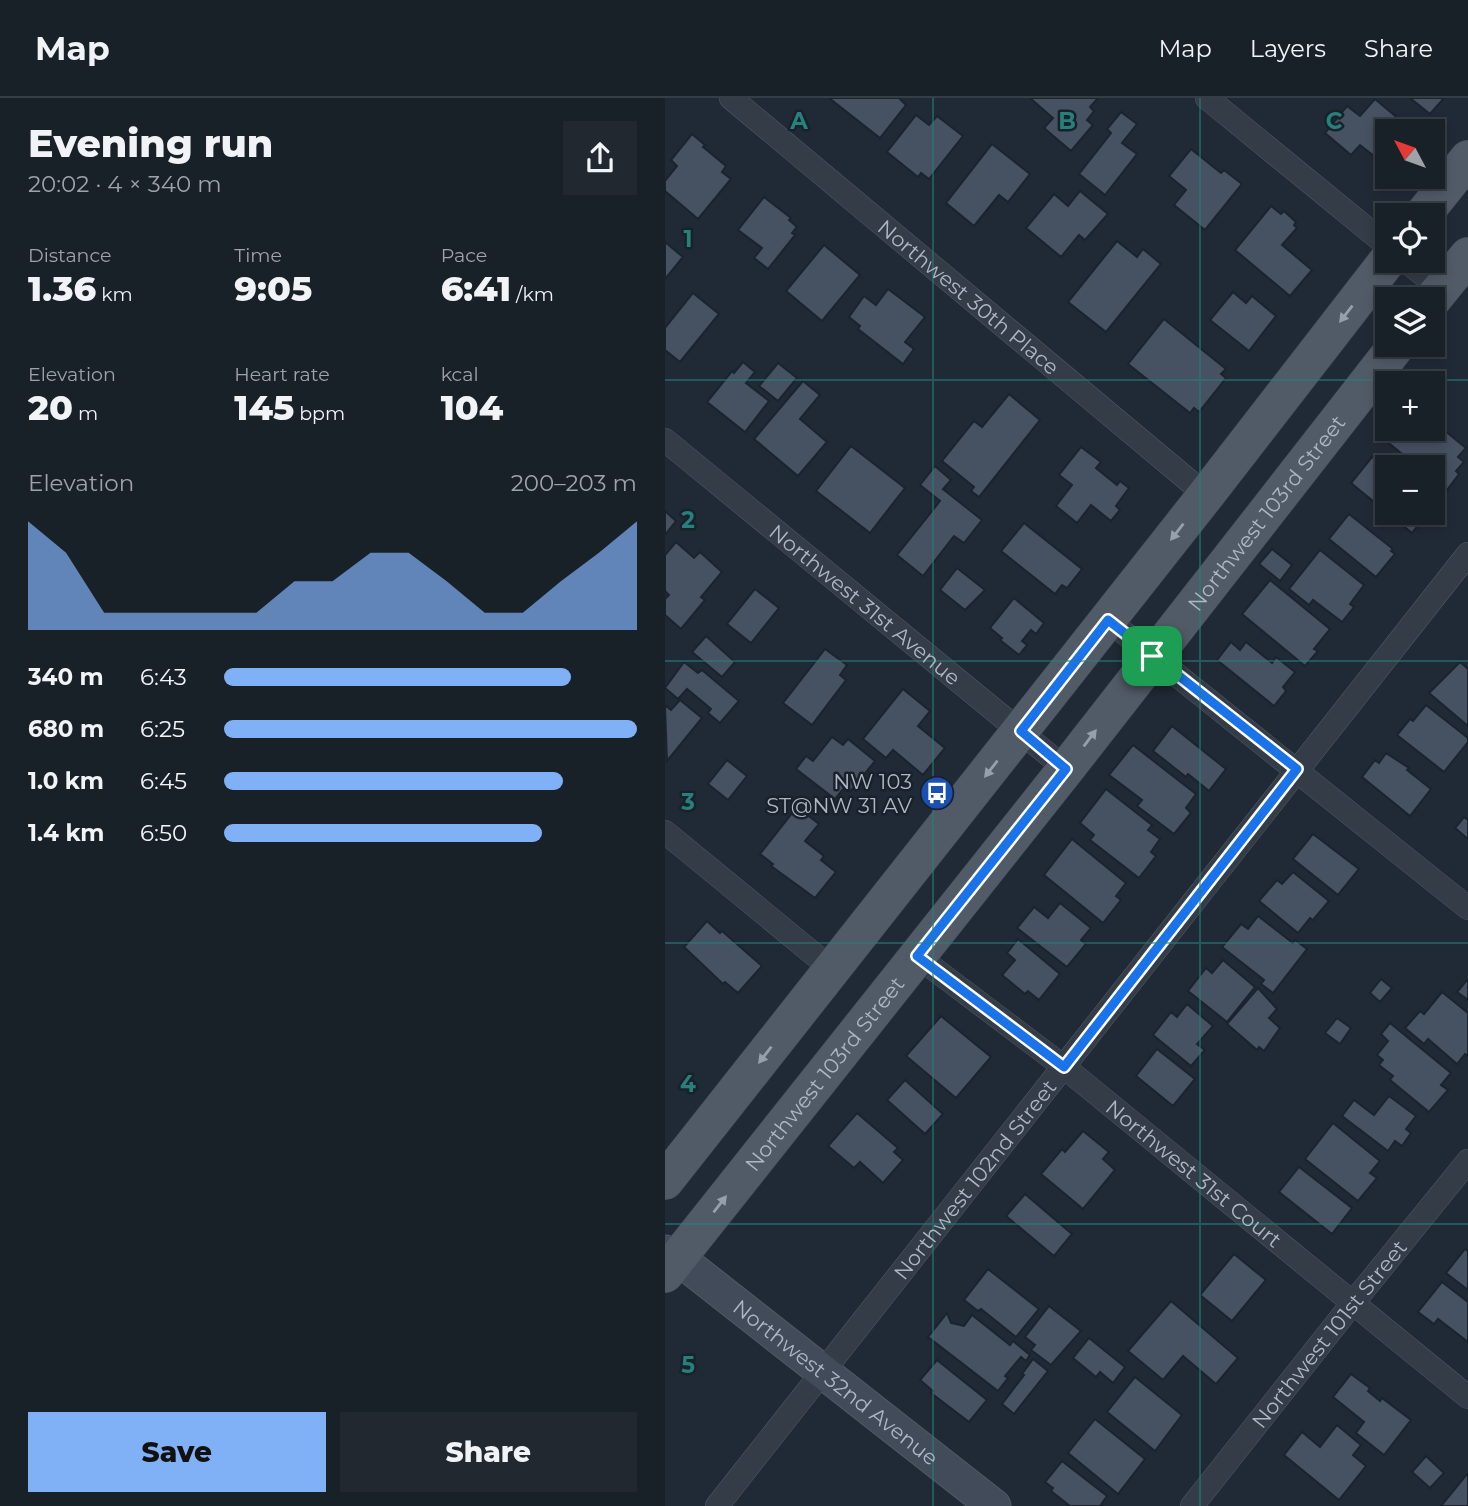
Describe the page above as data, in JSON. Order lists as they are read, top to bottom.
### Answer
{
  "streets": {
    "main road": ["Northwest 103rd Street", "Northwest 32nd Avenue"],
    "street": [
      "Northwest 30th Place",
      "Northwest 31st Avenue",
      "Northwest 31st Court",
      "Northwest 102nd Street",
      "Northwest 101st Street"
    ]
  },
  "crossings": [
    ["Northwest 103rd Street", "Northwest 31st Avenue"],
    ["Northwest 103rd Street", "Northwest 31st Court"],
    ["Northwest 103rd Street", "Northwest 32nd Avenue"],
    ["Northwest 31st Court", "Northwest 102nd Street"],
    ["Northwest 31st Court", "Northwest 101st Street"],
    ["Northwest 102nd Street", "Northwest 32nd Avenue"]
  ],
  "places": {
    "bus stop": ["NW 103 ST@NW 31 AV"]
  },
  "north": "top left",
  "page": {
    "header": "Map",
    "nav": ["Map", "Layers", "Share"],
    "heading": ["Evening run", "20:02 · 4 × 340 m"],
    "map_buttons": ["+", "−"],
    "stats": [
      ["Distance", "1.36 km"],
      ["Time", "9:05"],
      ["Pace", "6:41 /km"],
      ["Elevation", "20 m"],
      ["Heart rate", "145 bpm"],
      ["kcal", "104"]
    ],
    "chart": ["Elevation", "200–203 m"],
    "list": [
      {
        "name": "340 m",
        "note": "6:43"
      },
      {
        "name": "680 m",
        "note": "6:25"
      },
      {
        "name": "1.0 km",
        "note": "6:45"
      },
      {
        "name": "1.4 km",
        "note": "6:50"
      }
    ],
    "buttons": ["Save", "Share"]
  },
  "grid": {
    "columns": ["A", "B", "C"],
    "rows": [
      "1",
      "2",
      "3",
      "4",
      "5"
    ]
  }
}
